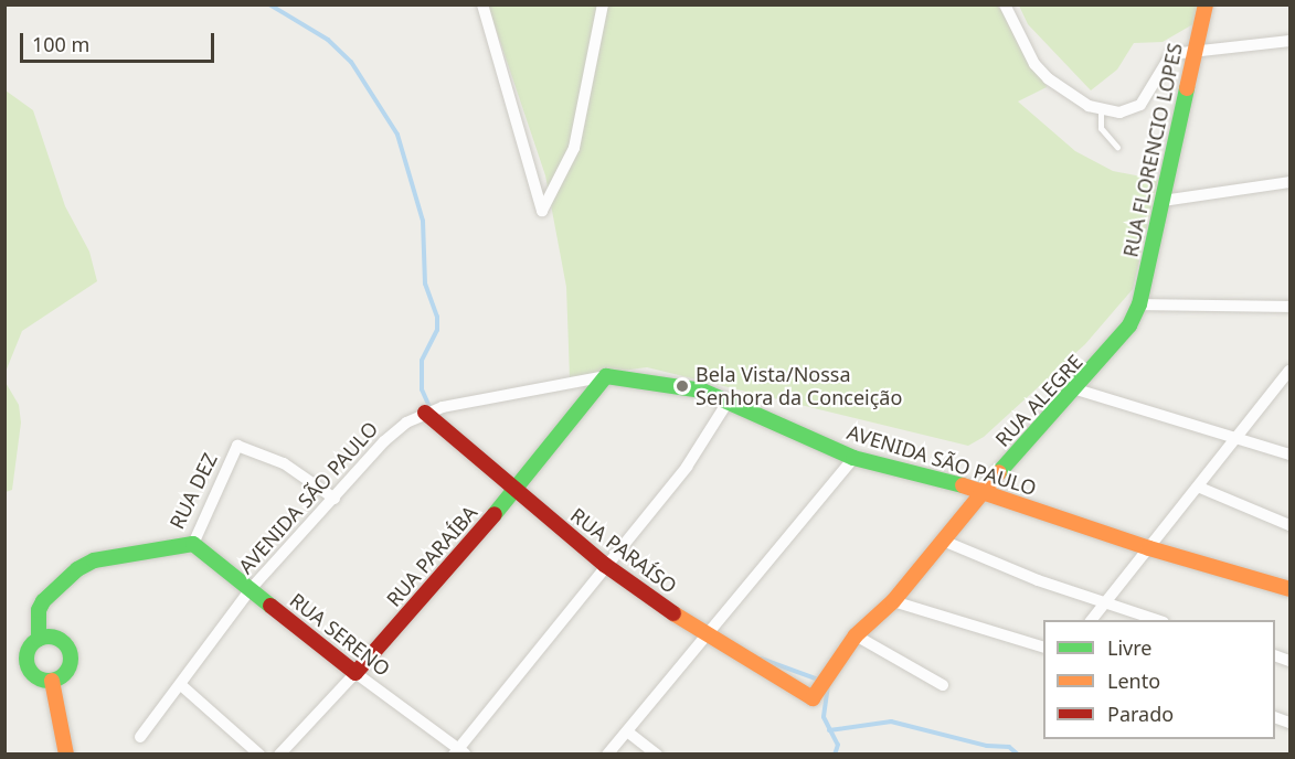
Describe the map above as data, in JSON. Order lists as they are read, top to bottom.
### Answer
{
  "streets": {
    "street": [
      "RUA FLORENCIO LOPES",
      "RUA ALEGRE",
      "AVENIDA SÃO PAULO",
      "RUA DEZ",
      "RUA PARAÍSO",
      "RUA PARAÍBA",
      "RUA SERENO"
    ]
  },
  "crossings": [
    ["RUA FLORENCIO LOPES", "RUA ALEGRE"],
    ["RUA ALEGRE", "AVENIDA SÃO PAULO"],
    ["RUA ALEGRE", "RUA PARAÍSO"],
    ["AVENIDA SÃO PAULO", "RUA DEZ"],
    ["AVENIDA SÃO PAULO", "RUA PARAÍSO"],
    ["AVENIDA SÃO PAULO", "RUA PARAÍBA"],
    ["AVENIDA SÃO PAULO", "RUA SERENO"],
    ["RUA DEZ", "RUA SERENO"],
    ["RUA PARAÍSO", "RUA PARAÍBA"],
    ["RUA PARAÍBA", "RUA SERENO"]
  ],
  "places": ["Bela Vista/Nossa Senhora da Conceição"],
  "legend": ["Livre", "Lento", "Parado"],
  "scale_bar": "100 m"
}
